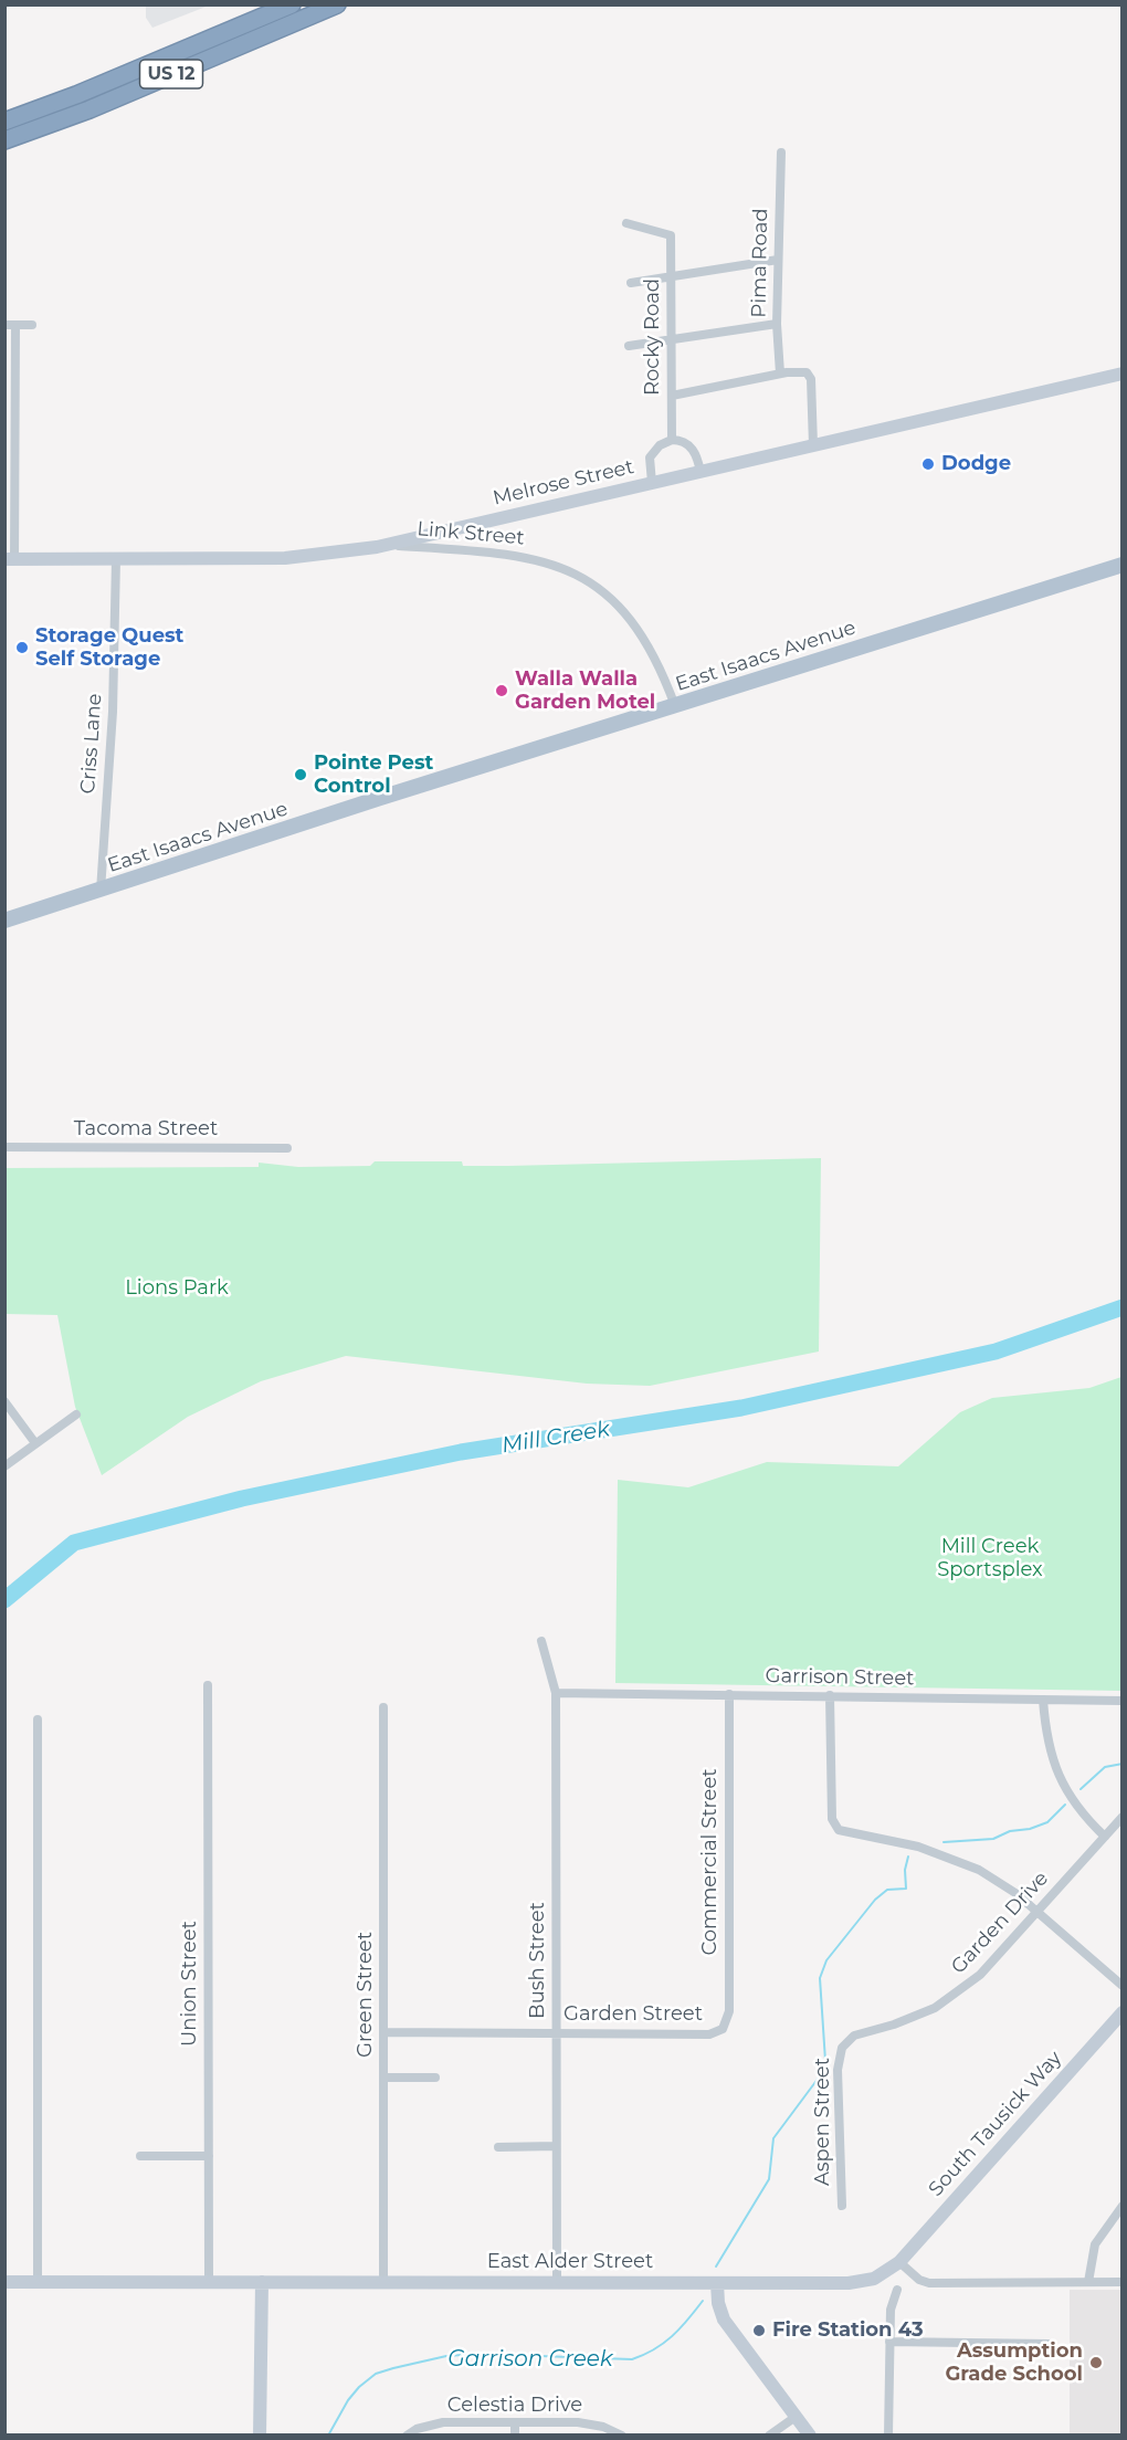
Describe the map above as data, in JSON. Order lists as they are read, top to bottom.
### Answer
{
  "streets": {
    "highway": ["US 12"],
    "main road": [
      "Melrose Street",
      "East Isaacs Avenue",
      "South Tausick Way",
      "East Alder Street"
    ],
    "street": [
      "Pima Road",
      "Rocky Road",
      "Link Street",
      "Criss Lane",
      "Tacoma Street",
      "Garrison Street",
      "Commercial Street",
      "Garden Drive",
      "Bush Street",
      "Union Street",
      "Green Street",
      "Garden Street",
      "Aspen Street",
      "Celestia Drive"
    ]
  },
  "crossings": [
    ["Melrose Street", "Link Street"],
    ["Melrose Street", "Criss Lane"],
    ["Link Street", "East Isaacs Avenue"],
    ["East Isaacs Avenue", "Criss Lane"],
    ["Garrison Street", "Commercial Street"],
    ["Garrison Street", "Bush Street"],
    ["Commercial Street", "Garden Street"],
    ["Garden Drive", "Aspen Street"],
    ["Bush Street", "Garden Street"],
    ["Bush Street", "East Alder Street"],
    ["Union Street", "East Alder Street"],
    ["Green Street", "Garden Street"],
    ["Green Street", "East Alder Street"],
    ["South Tausick Way", "East Alder Street"]
  ],
  "water": ["Mill Creek", "Garrison Creek"],
  "parks": ["Lions Park", "Mill Creek Sportsplex"],
  "places": [
    "Dodge",
    "Storage Quest Self Storage",
    "Walla Walla Garden Motel",
    "Pointe Pest Control",
    "Fire Station 43",
    "Assumption Grade School"
  ]
}
